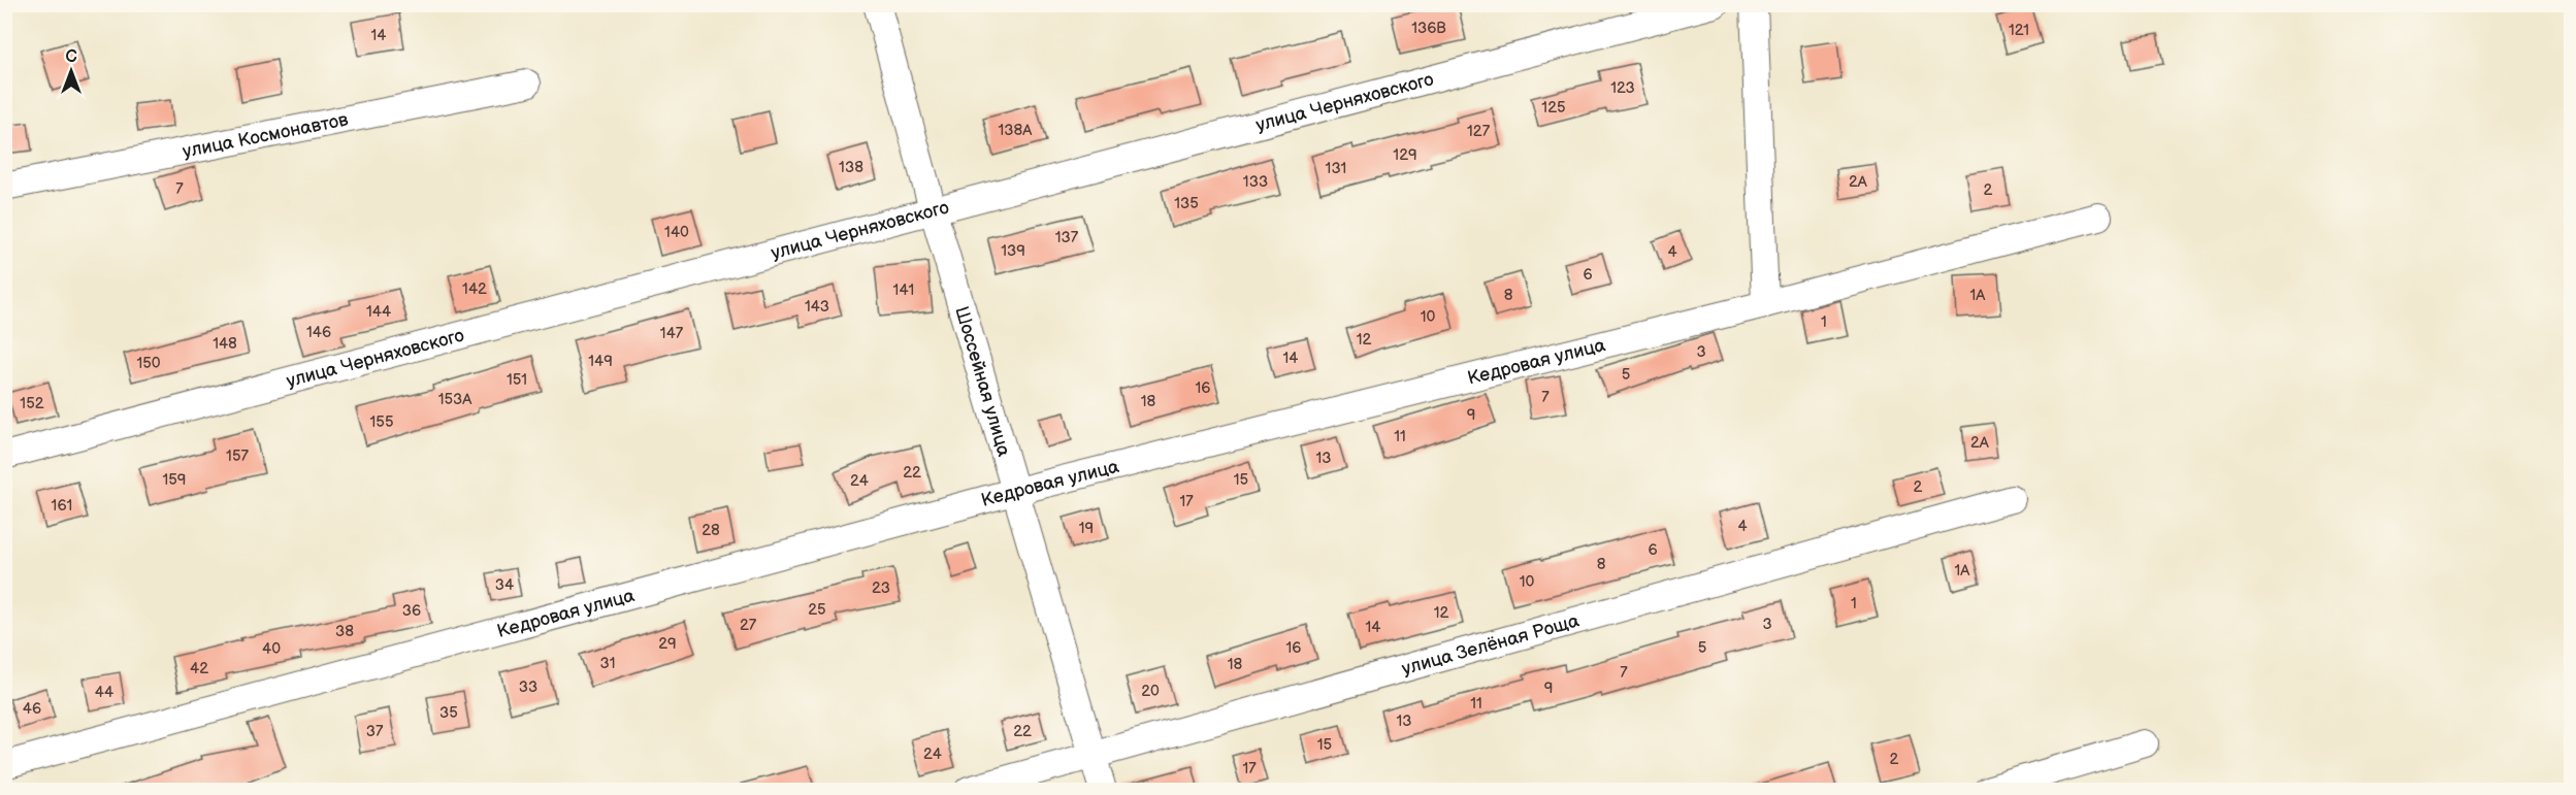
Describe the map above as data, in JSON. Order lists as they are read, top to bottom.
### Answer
{
  "streets": {
    "street": [
      "улица Черняховского",
      "улица Космонавтов",
      "Кедровая улица",
      "Шоссейная улица",
      "улица Зелёная Роща"
    ]
  },
  "crossings": [
    ["улица Черняховского", "Шоссейная улица"],
    ["Кедровая улица", "Шоссейная улица"],
    ["Шоссейная улица", "улица Зелёная Роща"]
  ],
  "house_numbers": [
    "136В",
    "121",
    "14",
    "123",
    "125",
    "138А",
    "127",
    "129",
    "138",
    "131",
    "133",
    "2А",
    "7",
    "2",
    "135",
    "140",
    "137",
    "139",
    "4",
    "6",
    "142",
    "141",
    "8",
    "1А",
    "143",
    "144",
    "10",
    "1",
    "146",
    "147",
    "12",
    "148",
    "3",
    "14",
    "149",
    "150",
    "5",
    "151",
    "16",
    "7",
    "153А",
    "18",
    "152",
    "9",
    "155",
    "11",
    "2А",
    "157",
    "13",
    "22",
    "159",
    "15",
    "24",
    "2",
    "17",
    "161",
    "4",
    "19",
    "28",
    "6",
    "8",
    "1А",
    "10",
    "34",
    "23",
    "1",
    "25",
    "36",
    "12",
    "3",
    "27",
    "14",
    "38",
    "29",
    "16",
    "5",
    "40",
    "31",
    "18",
    "42",
    "7",
    "33",
    "9",
    "20",
    "44",
    "11",
    "46",
    "35",
    "13",
    "37",
    "22",
    "15",
    "24",
    "2",
    "17"
  ],
  "north": "top"
}
